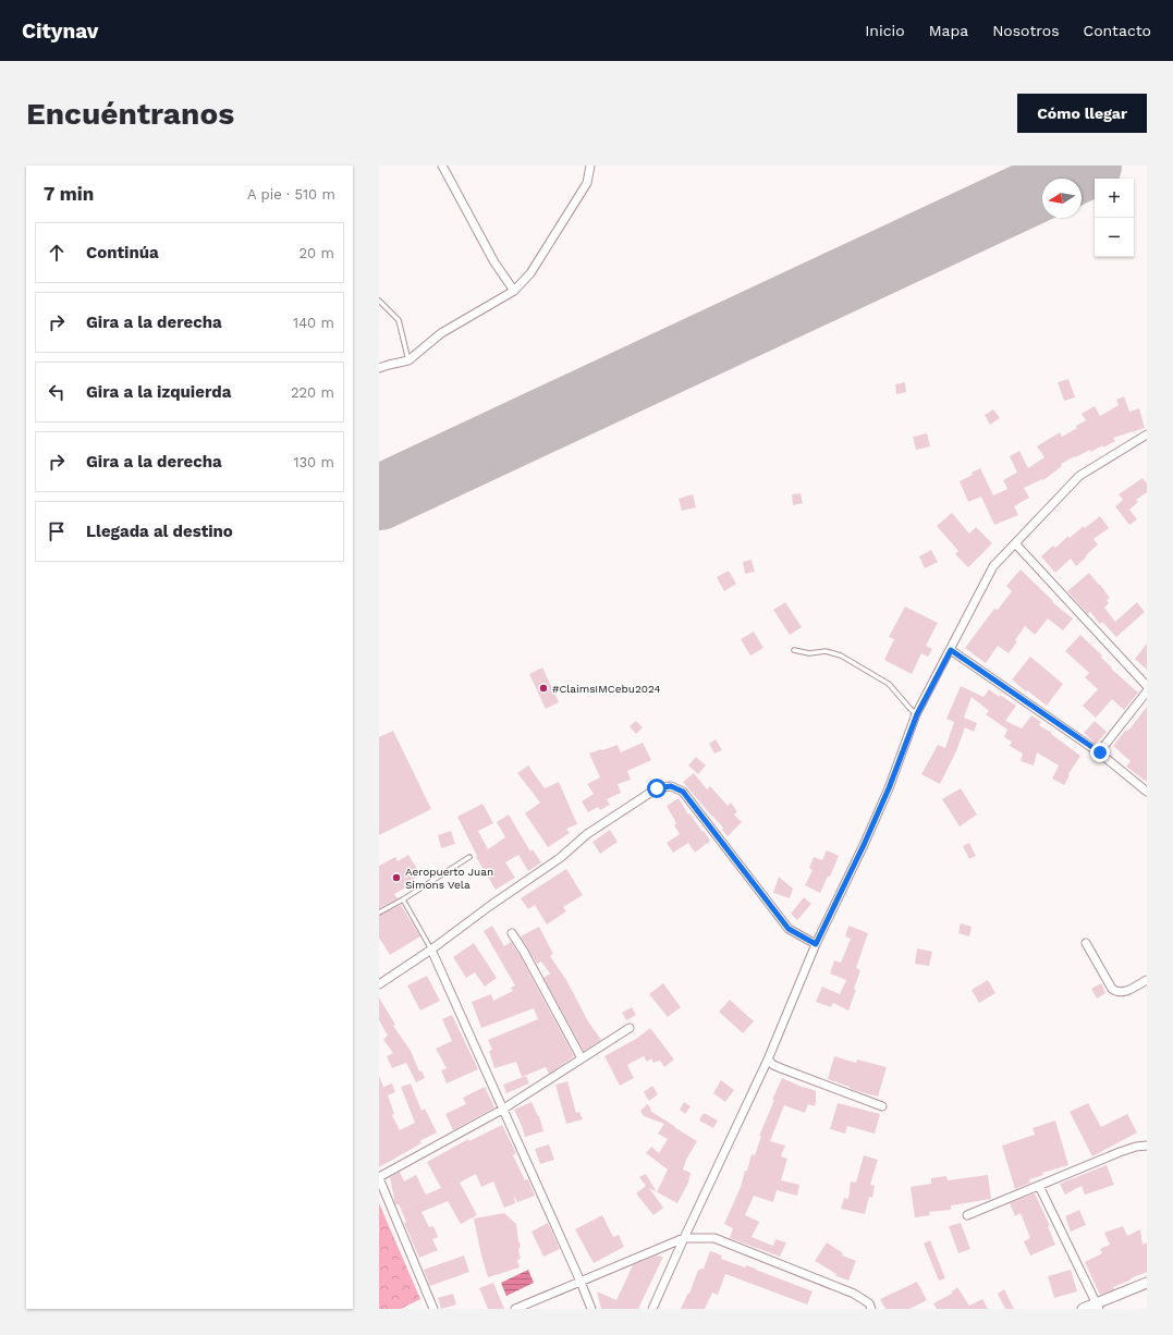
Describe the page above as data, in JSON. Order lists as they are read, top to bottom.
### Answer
{
  "places": ["#ClaimsIMCebu2024", "Aeropuerto Juan Simons Vela"],
  "north": "left",
  "page": {
    "header": "Citynav",
    "nav": [
      "Inicio",
      "Mapa",
      "Nosotros",
      "Contacto"
    ],
    "buttons": "Cómo llegar",
    "title": "Encuéntranos",
    "heading": ["7 min", "A pie · 510 m"],
    "map_buttons": ["+", "−"],
    "list": [
      ["Continúa", "20 m"],
      ["Gira a la derecha", "140 m"],
      ["Gira a la izquierda", "220 m"],
      ["Gira a la derecha", "130 m"],
      "Llegada al destino"
    ]
  }
}
